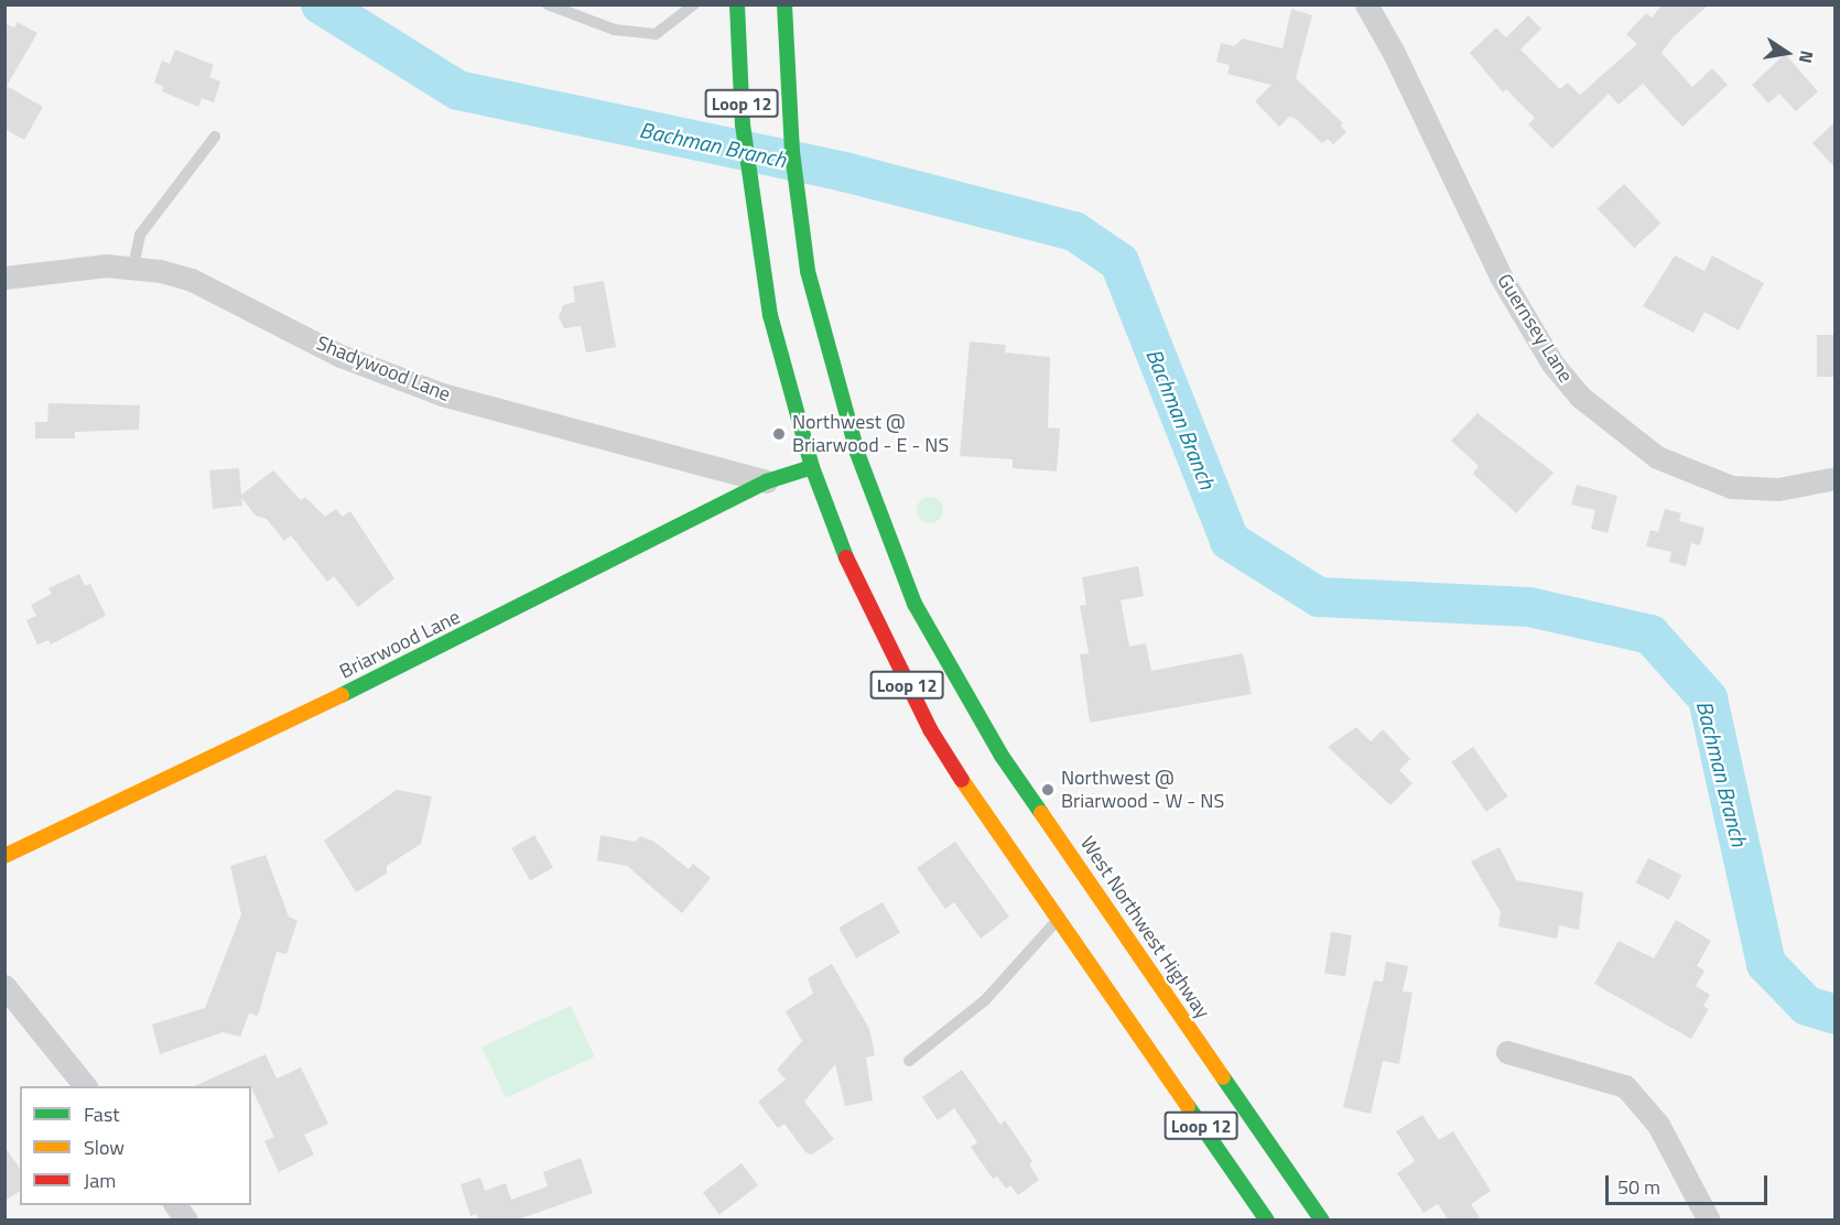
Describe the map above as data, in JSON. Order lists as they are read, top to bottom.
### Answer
{
  "streets": {
    "main road": ["Loop 12", "Briarwood Lane", "West Northwest Highway"],
    "street": ["Guernsey Lane", "Shadywood Lane"]
  },
  "crossings": [
    ["Loop 12", "Briarwood Lane"],
    ["Shadywood Lane", "Briarwood Lane"]
  ],
  "water": ["Bachman Branch"],
  "places": ["Northwest @ Briarwood - E - NS", "Northwest @ Briarwood - W - NS"],
  "legend": ["Fast", "Slow", "Jam"],
  "scale_bar": "50 m",
  "north": "right"
}
